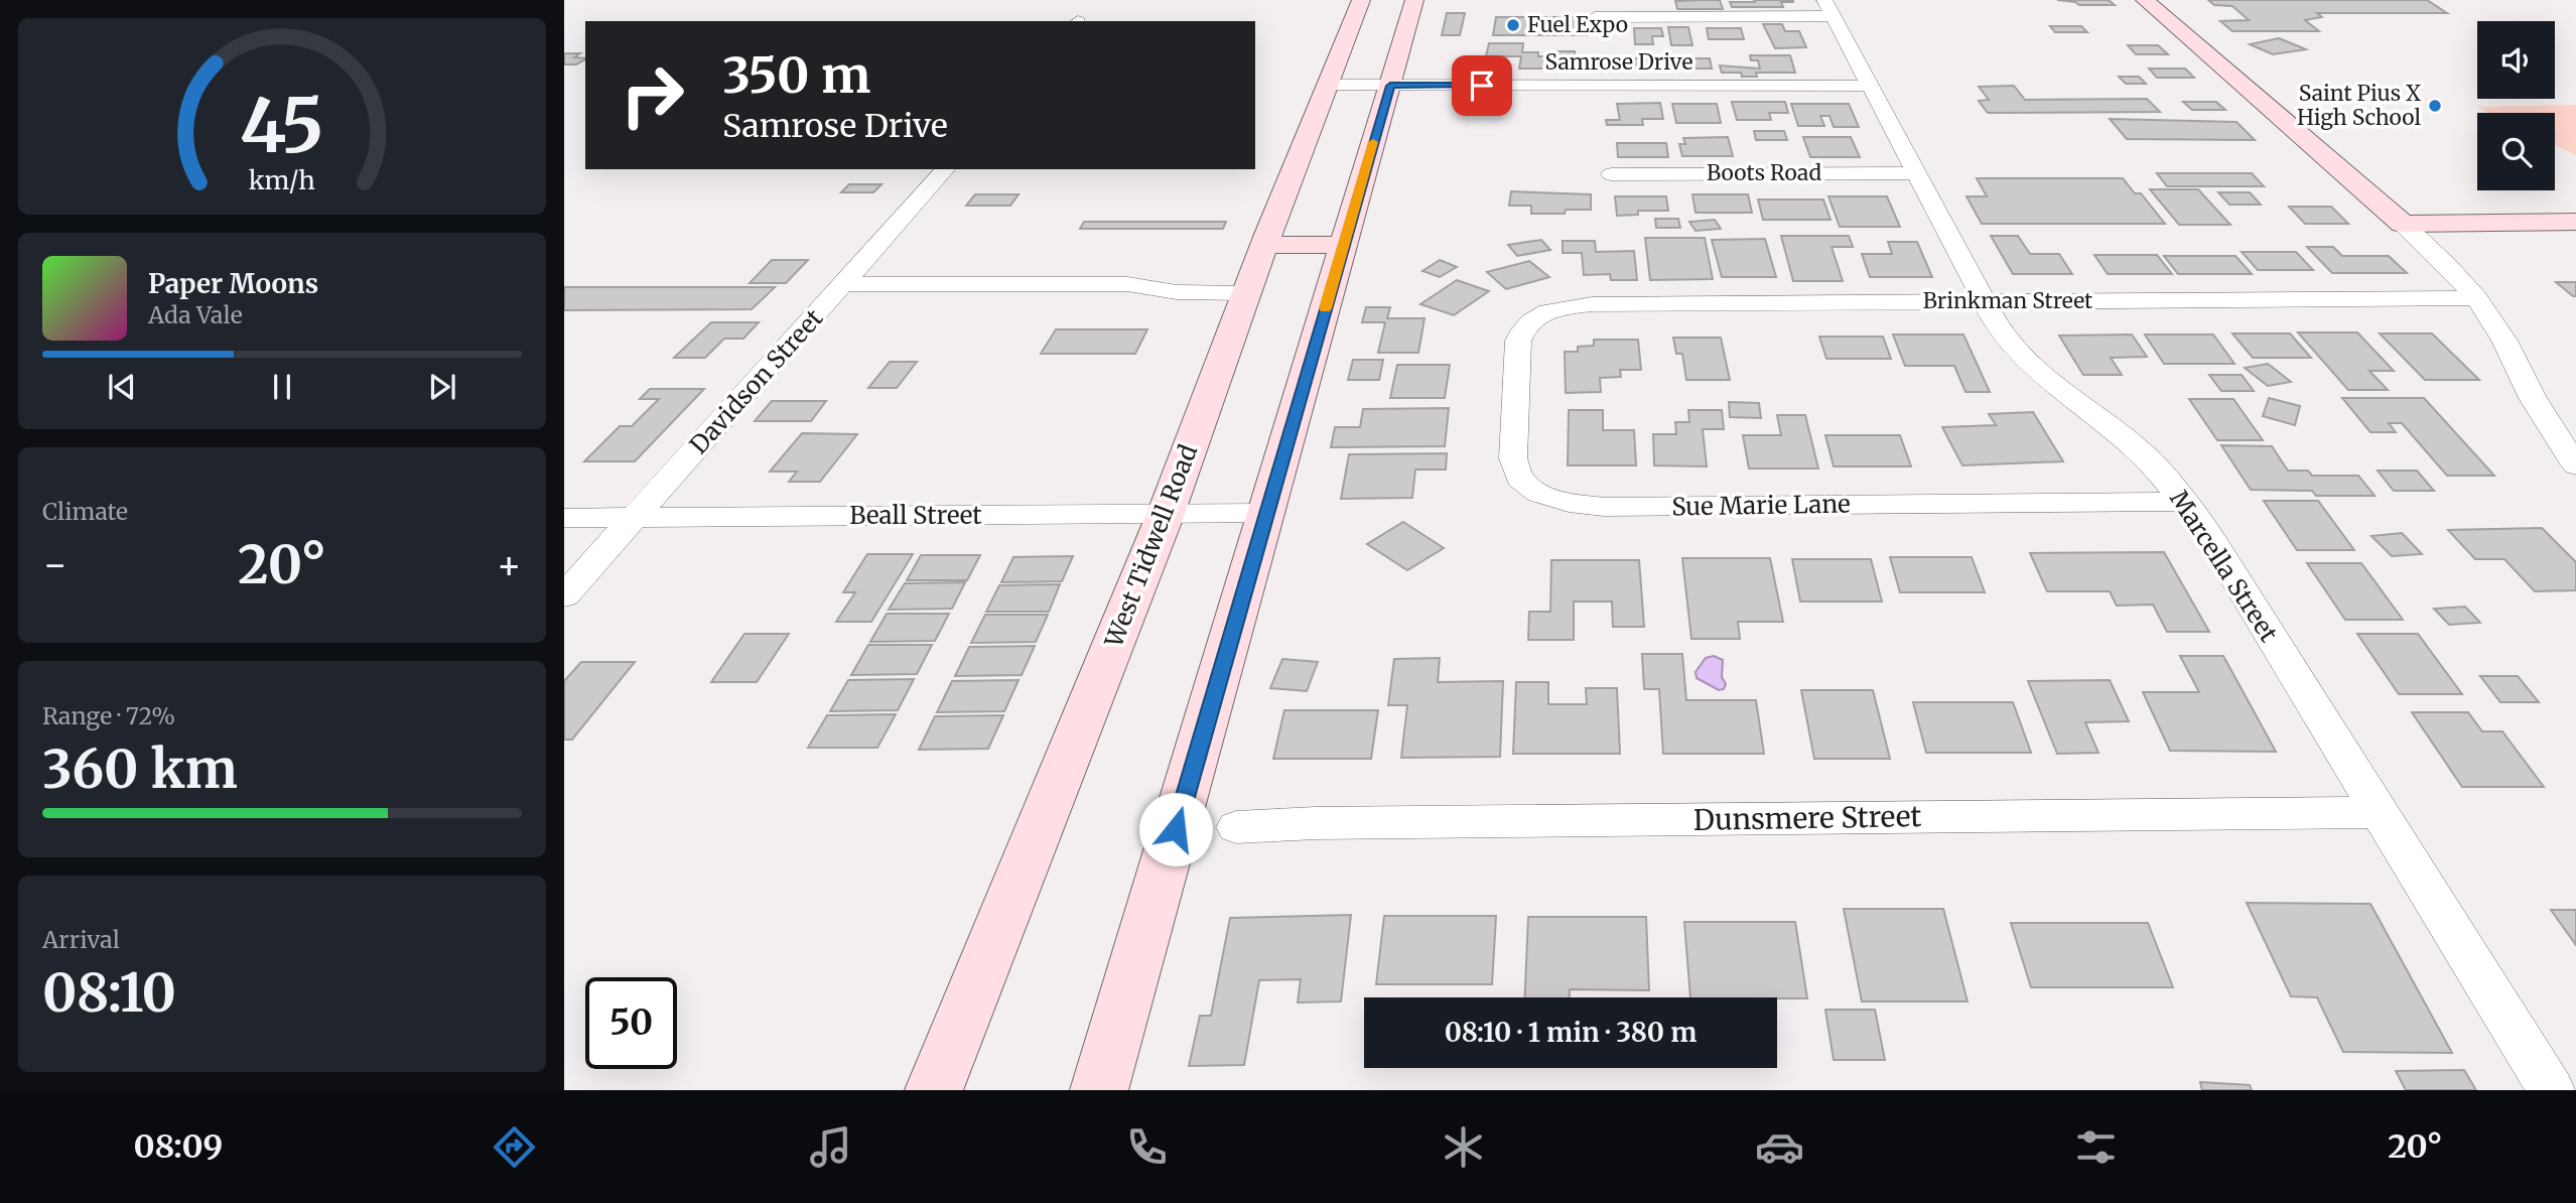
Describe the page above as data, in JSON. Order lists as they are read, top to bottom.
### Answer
{
  "streets": {
    "main road": ["West Tidwell Road"],
    "street": [
      "Samrose Drive",
      "Boots Road",
      "Brinkman Street",
      "Davidson Street",
      "Sue Marie Lane",
      "Beall Street",
      "Marcella Street",
      "Dunsmere Street"
    ]
  },
  "crossings": [
    ["Samrose Drive", "West Tidwell Road"],
    ["Samrose Drive", "Marcella Street"],
    ["Boots Road", "Marcella Street"],
    ["Brinkman Street", "Sue Marie Lane"],
    ["Brinkman Street", "Marcella Street"],
    ["Davidson Street", "Beall Street"],
    ["Sue Marie Lane", "Marcella Street"],
    ["Beall Street", "West Tidwell Road"],
    ["Marcella Street", "Dunsmere Street"]
  ],
  "places": ["Fuel Expo", "Saint Pius X High School"],
  "page": {
    "turn": ["350 m", "Samrose Drive"],
    "song": ["Paper Moons", "Ada Vale"],
    "tile": [
      "Climate",
      ["Range · 72%", "360 km"],
      ["Arrival", "08:10"]
    ],
    "heat": ["−", "20°", "+"],
    "limit": "50",
    "trip": "08:10 · 1 min · 380 m",
    "tabs": ["08:09", "20°"],
    "gauge": ["45", "km/h"]
  }
}
